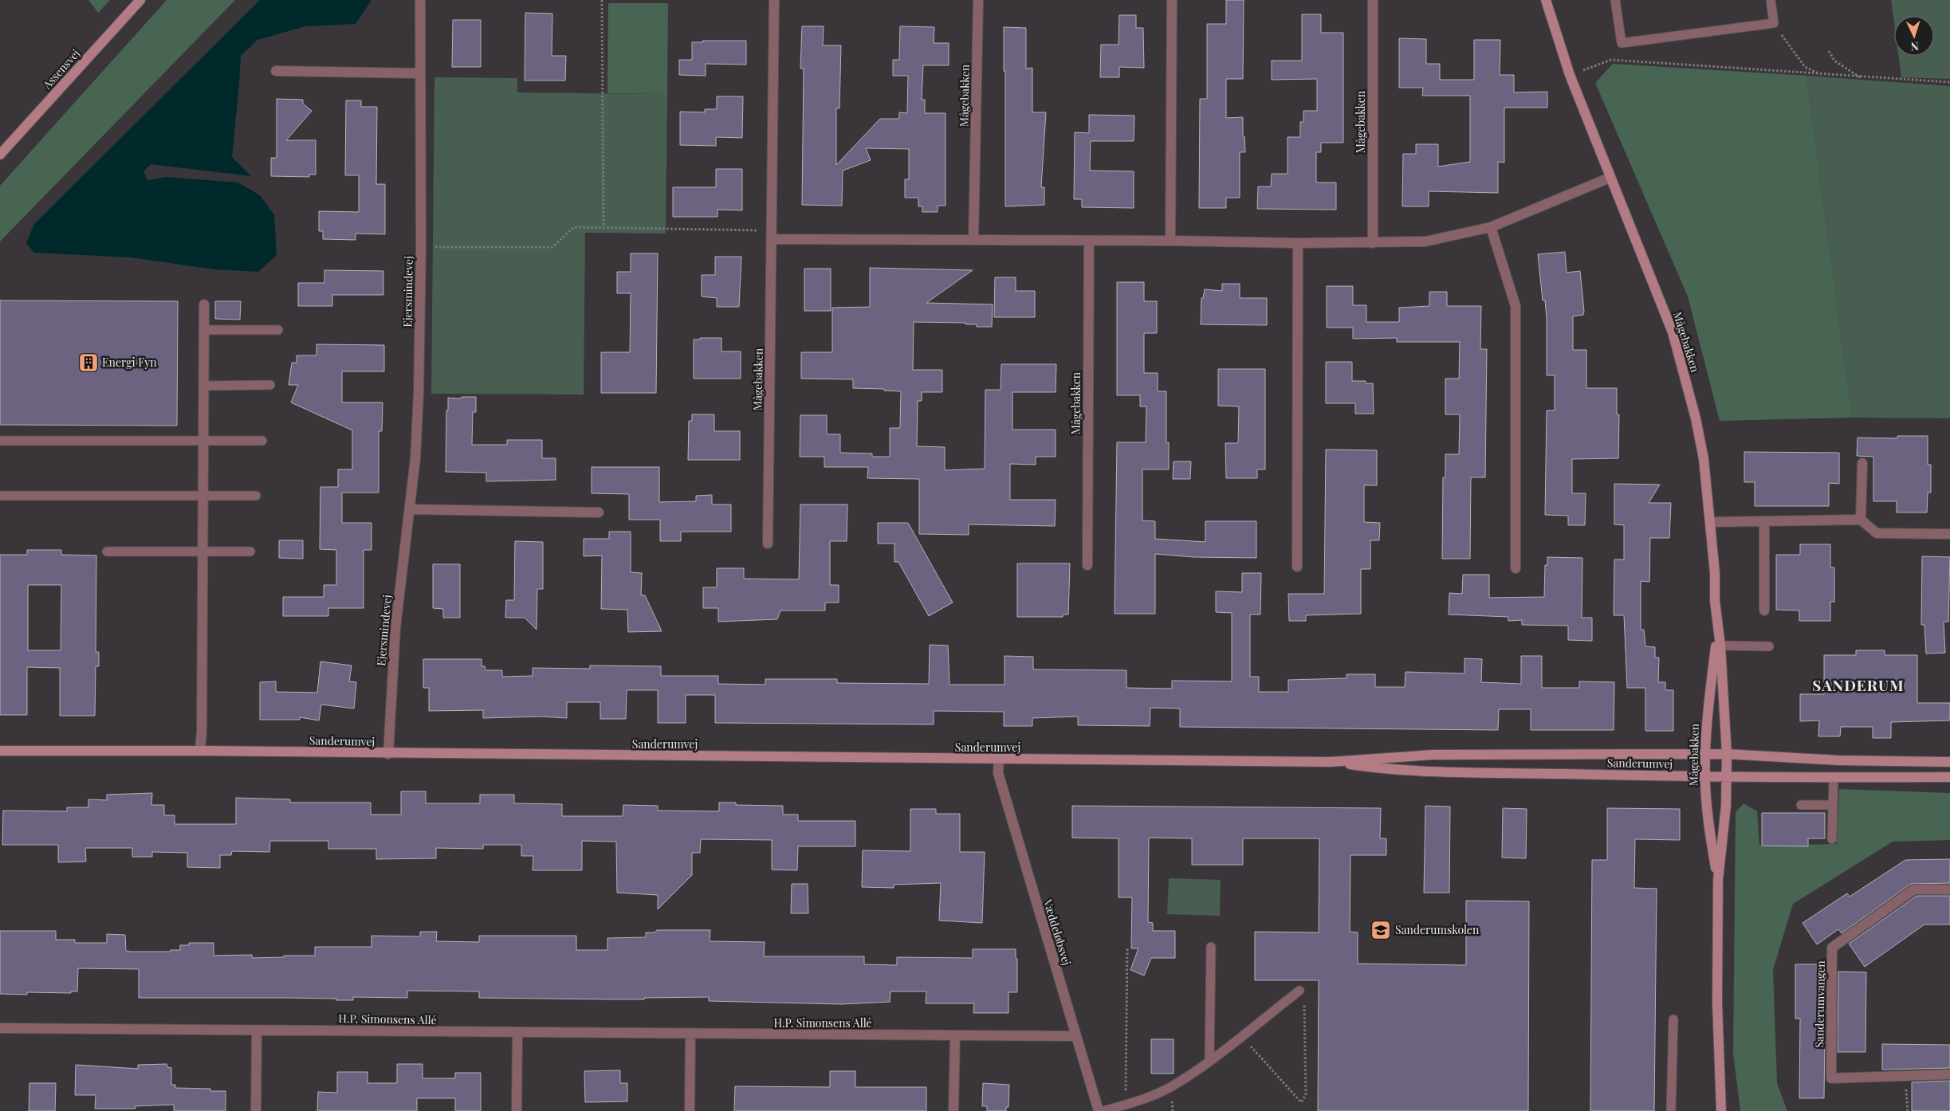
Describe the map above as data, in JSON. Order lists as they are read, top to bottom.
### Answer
{
  "streets": {
    "street": [
      "Assensvej",
      "Mågebakken",
      "Ejersmindevej",
      "Sanderumvej",
      "Væddeløbsvej",
      "Sanderumvangen",
      "H.P. Simonsens Allé"
    ]
  },
  "crossings": [
    ["Mågebakken", "Sanderumvej"],
    ["Ejersmindevej", "Sanderumvej"],
    ["Sanderumvej", "Væddeløbsvej"],
    ["Væddeløbsvej", "H.P. Simonsens Allé"]
  ],
  "districts": ["SANDERUM"],
  "places": {
    "building": ["Energi Fyn"],
    "school or university": ["Sanderumskolen"]
  },
  "north": "bottom"
}
